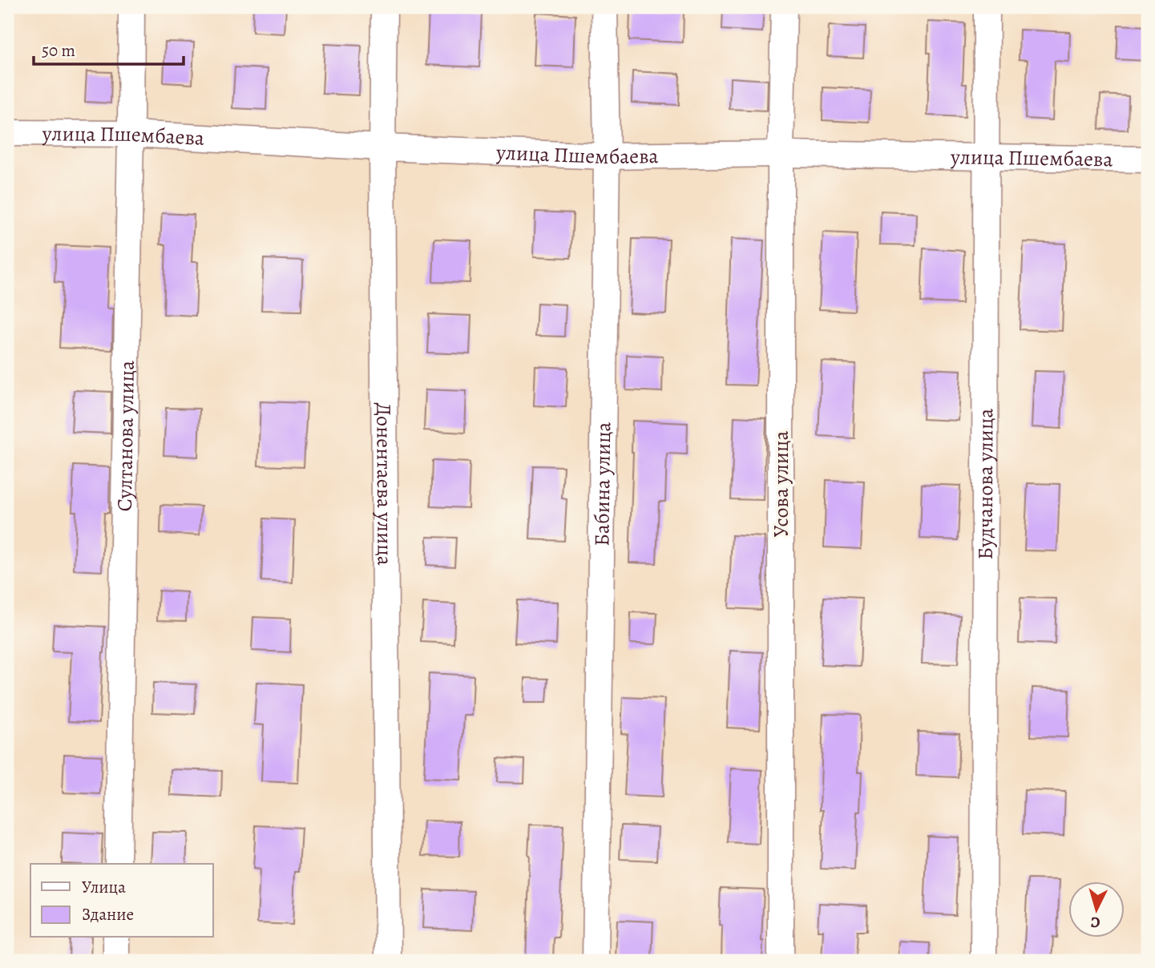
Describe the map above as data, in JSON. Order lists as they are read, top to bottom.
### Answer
{
  "streets": {
    "street": [
      "улица Пшембаева",
      "Султанова улица",
      "Донентаева улица",
      "Бабина улица",
      "Усова улица",
      "Будчанова улица"
    ]
  },
  "crossings": [
    ["улица Пшембаева", "Султанова улица"],
    ["улица Пшембаева", "Донентаева улица"],
    ["улица Пшембаева", "Бабина улица"],
    ["улица Пшембаева", "Усова улица"],
    ["улица Пшембаева", "Будчанова улица"]
  ],
  "legend": ["Улица", "Здание"],
  "scale_bar": "50 m",
  "north": "bottom"
}
